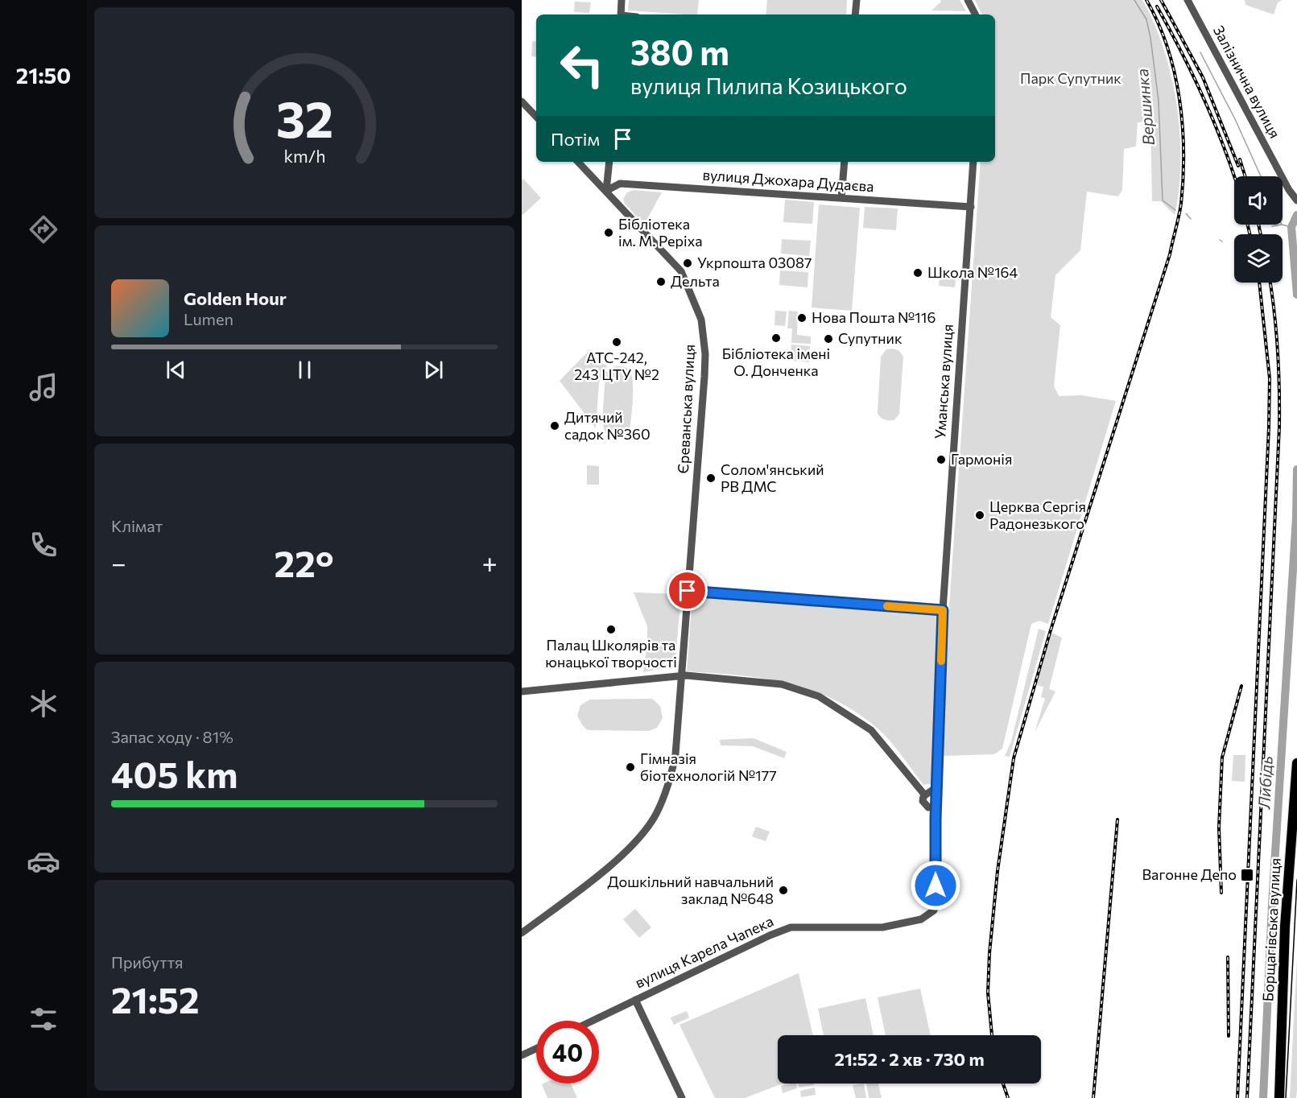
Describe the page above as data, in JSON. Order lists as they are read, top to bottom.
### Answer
{
  "streets": {
    "main road": ["Борщагівська вулиця"],
    "street": [
      "Залізнична вулиця",
      "вулиця Джохара Дудаєва",
      "Уманська вулиця",
      "Єреванська вулиця",
      "вулиця Карела Чапека"
    ]
  },
  "crossings": [
    ["вулиця Джохара Дудаєва", "Уманська вулиця"],
    ["вулиця Джохара Дудаєва", "Єреванська вулиця"],
    ["Уманська вулиця", "вулиця Карела Чапека"]
  ],
  "water": ["Вершинка", "Либідь"],
  "parks": ["Парк Супутник"],
  "places": {
    "other": [
      "Бібліотека ім. М. Реріха",
      "Укрпошта 03087",
      "Школа №164",
      "Дельта",
      "Нова Пошта №116",
      "Бібліотека імені О. Донченка",
      "Супутник",
      "АТС-242, 243 ЦТУ №2",
      "Дитячий садок №360",
      "Гармонія",
      "Солом'янський РВ ДМС",
      "Церква Сергія Радонезького",
      "Палац Школярів та юнацької творчості",
      "Гімназія біотехнологій №177",
      "Дошкільний навчальний заклад №648"
    ],
    "transit": ["Вагонне Депо"]
  },
  "page": {
    "tabs": "21:50",
    "turn": ["380 m", "вулиця Пилипа Козицького"],
    "then": "Потім",
    "song": ["Golden Hour", "Lumen"],
    "tile": [
      "Клімат",
      ["Запас ходу · 81%", "405 km"],
      ["Прибуття", "21:52"]
    ],
    "heat": ["−", "22°", "+"],
    "limit": "40",
    "trip": "21:52 · 2 хв · 730 m",
    "gauge": ["32", "km/h"]
  }
}
